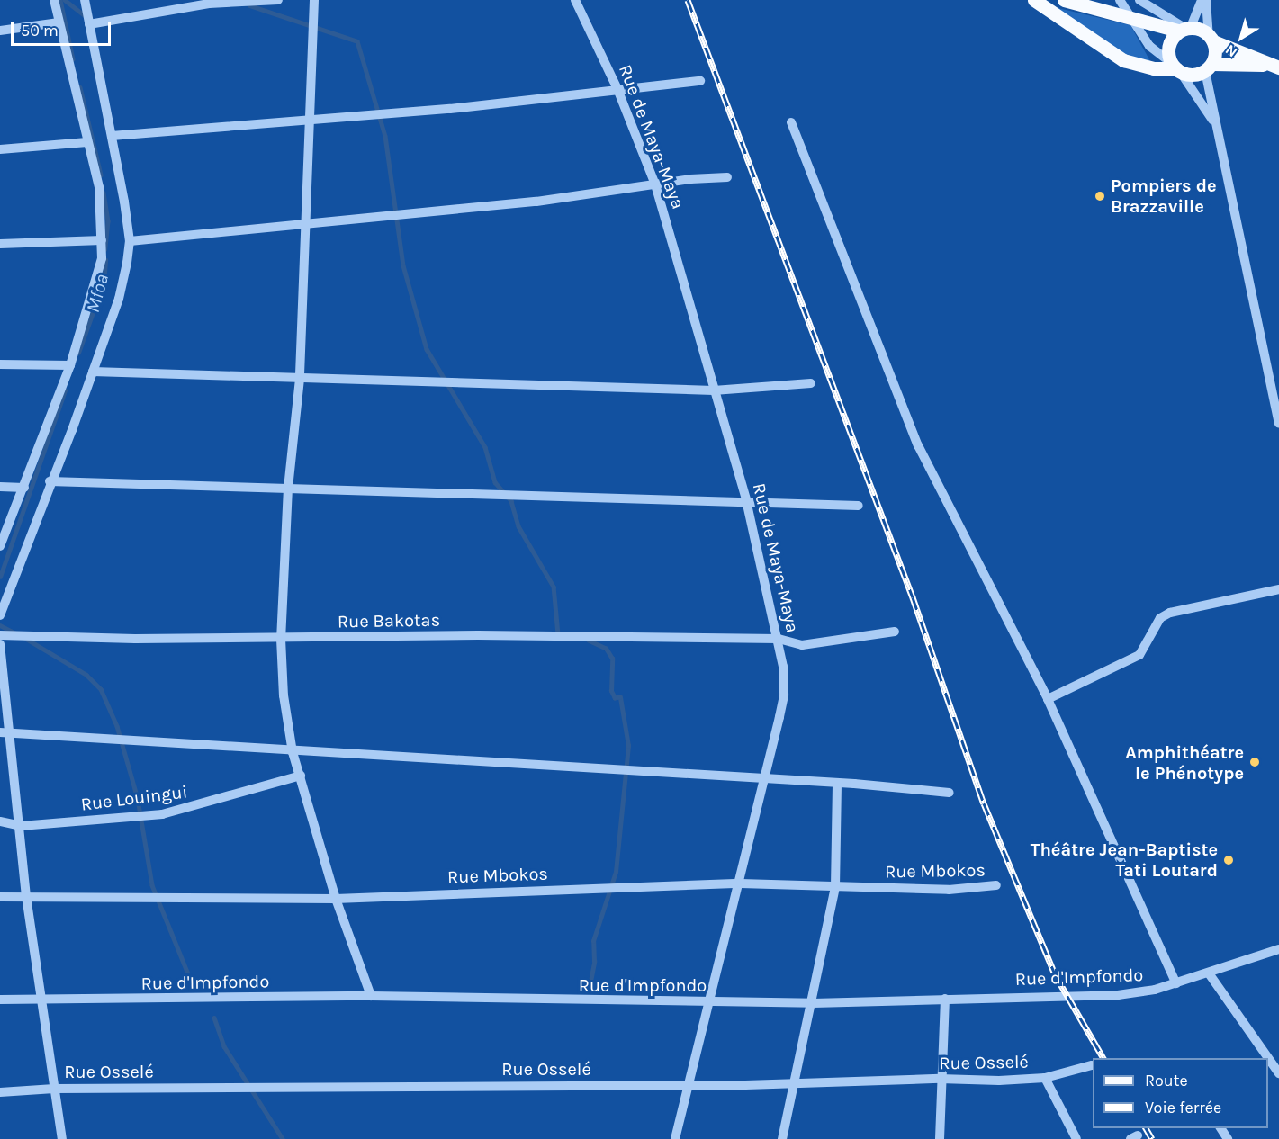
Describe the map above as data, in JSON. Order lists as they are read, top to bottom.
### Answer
{
  "streets": {
    "street": [
      "Rue de Maya-Maya",
      "Rue Bakotas",
      "Rue Louingui",
      "Rue Mbokos",
      "Rue d'Impfondo",
      "Rue Osselé"
    ]
  },
  "crossings": [
    ["Rue de Maya-Maya", "Rue Bakotas"],
    ["Rue de Maya-Maya", "Rue Mbokos"],
    ["Rue de Maya-Maya", "Rue d'Impfondo"],
    ["Rue de Maya-Maya", "Rue Osselé"]
  ],
  "water": ["Mfoa"],
  "places": ["Pompiers de Brazzaville", "Amphithéatre le Phénotype", "Théâtre Jean-Baptiste Tati Loutard"],
  "legend": ["Route", "Voie ferrée"],
  "scale_bar": "50 m",
  "north": "bottom left"
}
